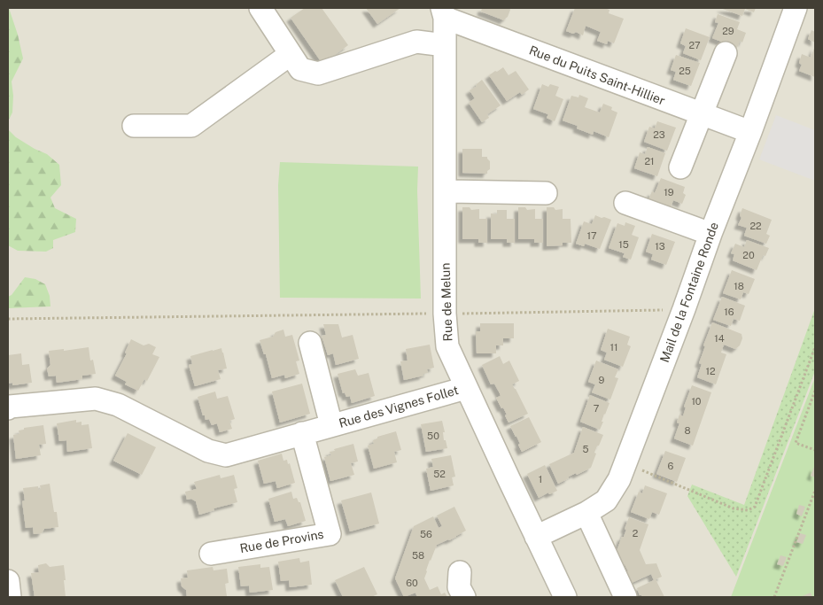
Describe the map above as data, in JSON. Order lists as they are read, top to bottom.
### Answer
{
  "streets": {
    "street": [
      "Rue du Puits Saint-Hillier",
      "Mail de la Fontaine Ronde",
      "Rue de Melun",
      "Rue des Vignes Follet",
      "Rue de Provins"
    ]
  },
  "crossings": [
    ["Rue du Puits Saint-Hillier", "Mail de la Fontaine Ronde"],
    ["Rue du Puits Saint-Hillier", "Rue de Melun"],
    ["Mail de la Fontaine Ronde", "Rue de Melun"],
    ["Rue de Melun", "Rue des Vignes Follet"],
    ["Rue des Vignes Follet", "Rue de Provins"]
  ],
  "house_numbers": [
    "29",
    "27",
    "25",
    "23",
    "21",
    "19",
    "22",
    "17",
    "15",
    "13",
    "20",
    "18",
    "16",
    "14",
    "11",
    "12",
    "9",
    "10",
    "7",
    "8",
    "50",
    "5",
    "6",
    "52",
    "1",
    "2",
    "56",
    "58",
    "60"
  ]
}
